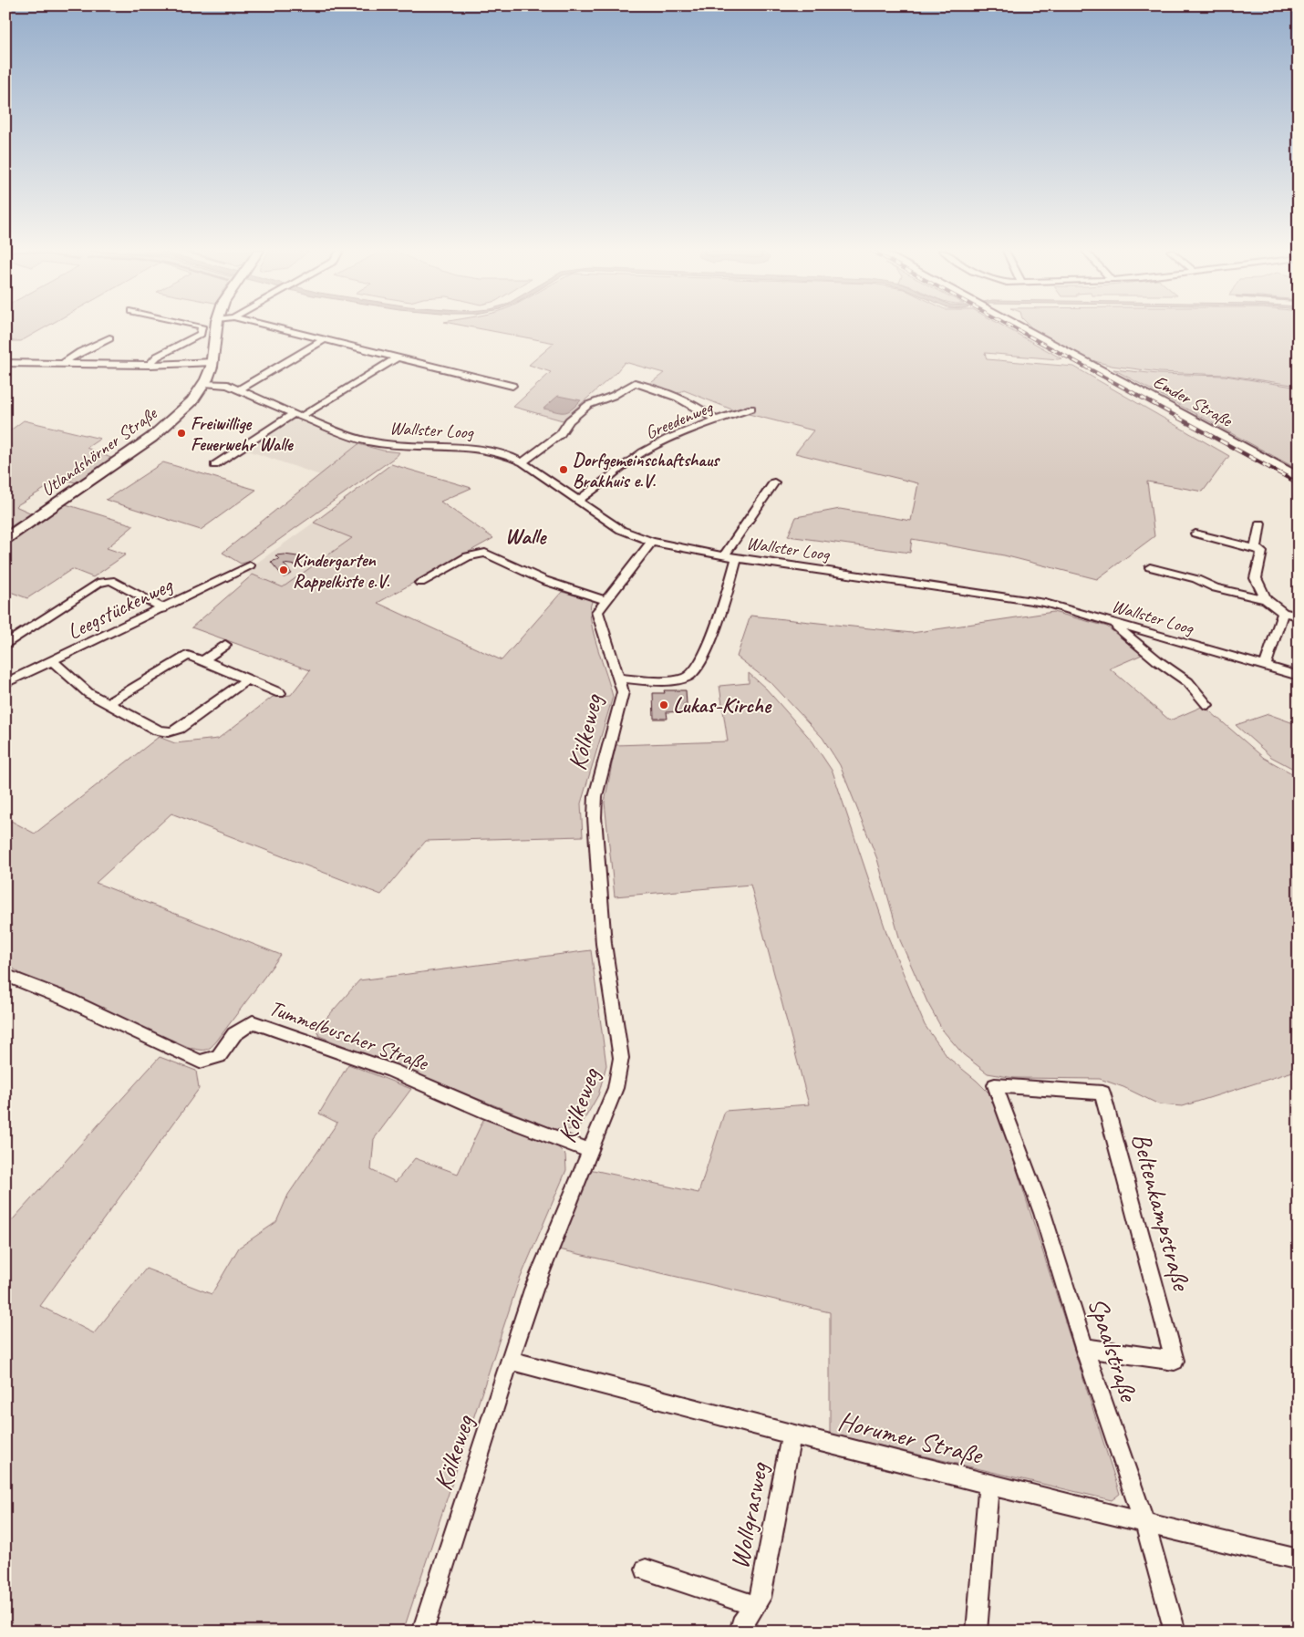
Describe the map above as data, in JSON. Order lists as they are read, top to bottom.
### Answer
{
  "streets": {
    "main road": ["Emder Straße"],
    "street": [
      "Greedenweg",
      "Wallster Loog",
      "Utlandshörner Straße",
      "Leegstückenweg",
      "Kölkeweg",
      "Tummelbuscher Straße",
      "Beltenkampstraße",
      "Spaalstraße",
      "Horumer Straße",
      "Wollgrasweg"
    ]
  },
  "crossings": [
    ["Greedenweg", "Wallster Loog"],
    ["Wallster Loog", "Utlandshörner Straße"],
    ["Wallster Loog", "Kölkeweg"],
    ["Kölkeweg", "Tummelbuscher Straße"],
    ["Kölkeweg", "Horumer Straße"],
    ["Beltenkampstraße", "Spaalstraße"],
    ["Spaalstraße", "Horumer Straße"],
    ["Horumer Straße", "Wollgrasweg"]
  ],
  "districts": ["Walle"],
  "places": [
    "Freiwillige Feuerwehr Walle",
    "Dorfgemeinschaftshaus Brakhuis e.V.",
    "Kindergarten Rappelkiste e.V.",
    "Lukas-Kirche"
  ]
}
